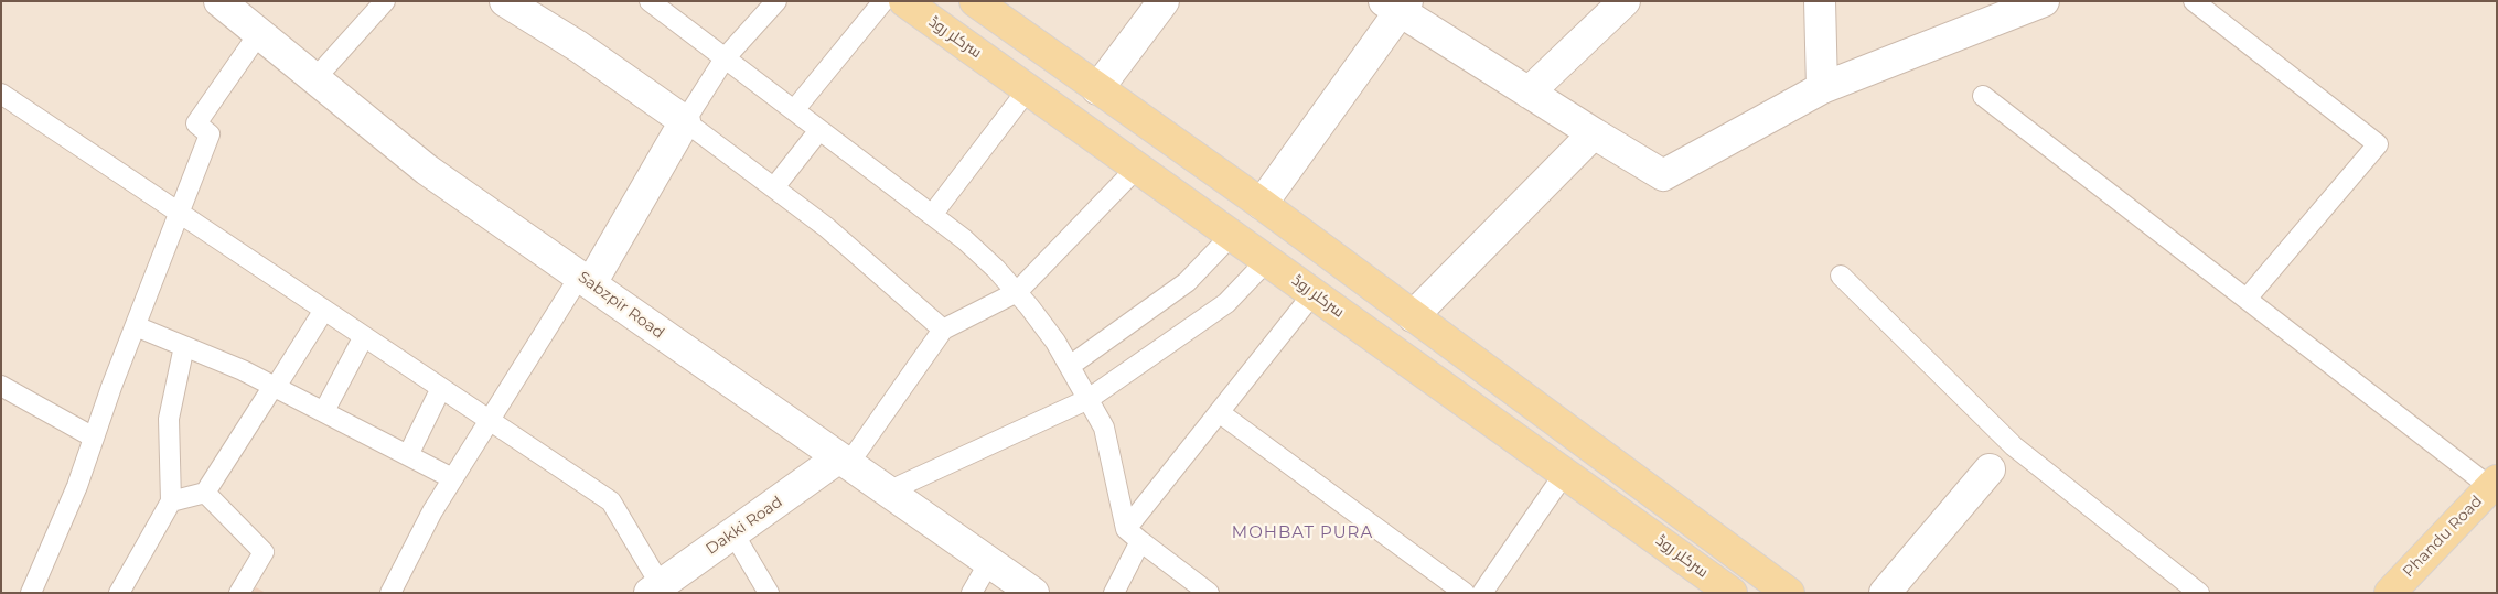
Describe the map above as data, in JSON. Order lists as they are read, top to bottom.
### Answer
{
  "streets": {
    "main road": ["سرکلر روڈ", "Phandu Road"],
    "street": ["Sabzpir Road", "Dakki Road"]
  },
  "crossings": [
    ["Sabzpir Road", "Dakki Road"]
  ],
  "districts": ["MOHBAT PURA"]
}
